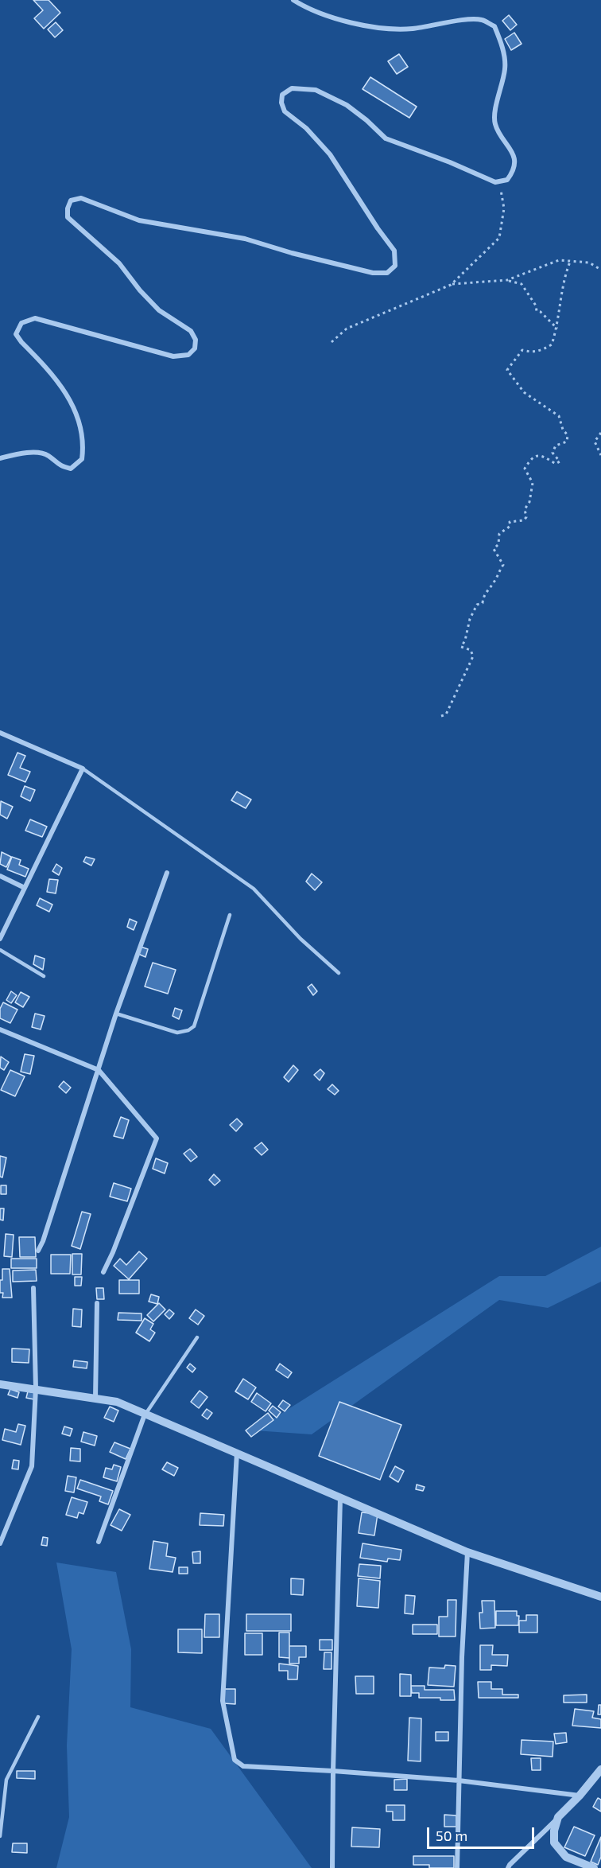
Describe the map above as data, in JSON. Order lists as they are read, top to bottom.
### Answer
{
  "scale_bar": "50 m"
}
